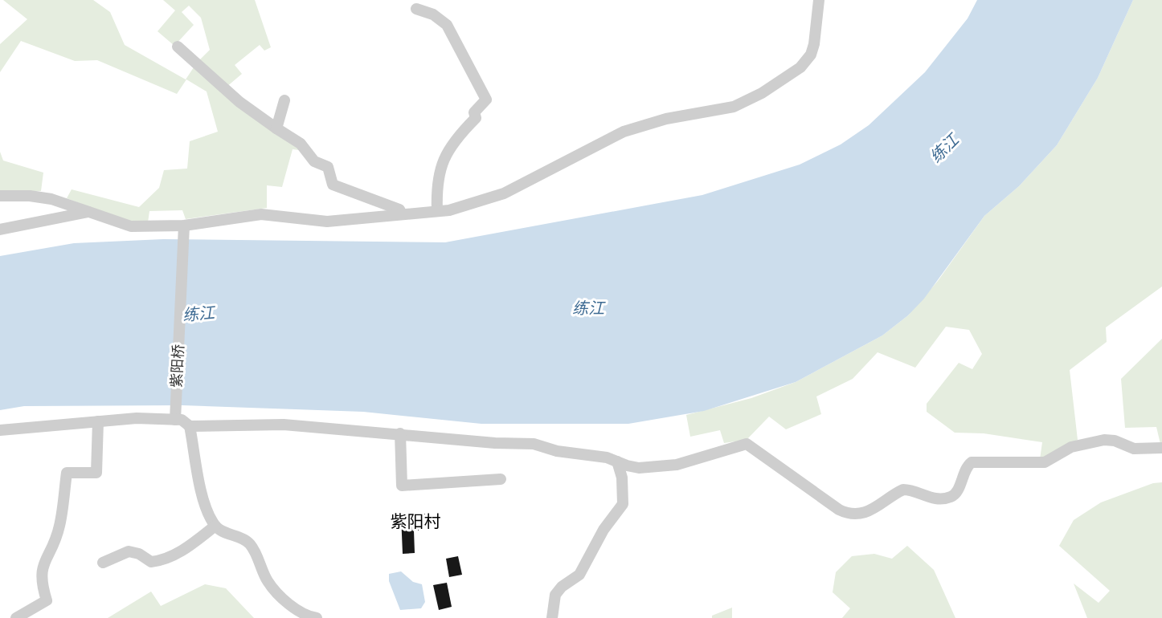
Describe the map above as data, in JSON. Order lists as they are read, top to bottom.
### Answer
{
  "streets": {
    "street": ["紫阳桥"]
  },
  "districts": ["紫阳村"],
  "water": ["练江"]
}
